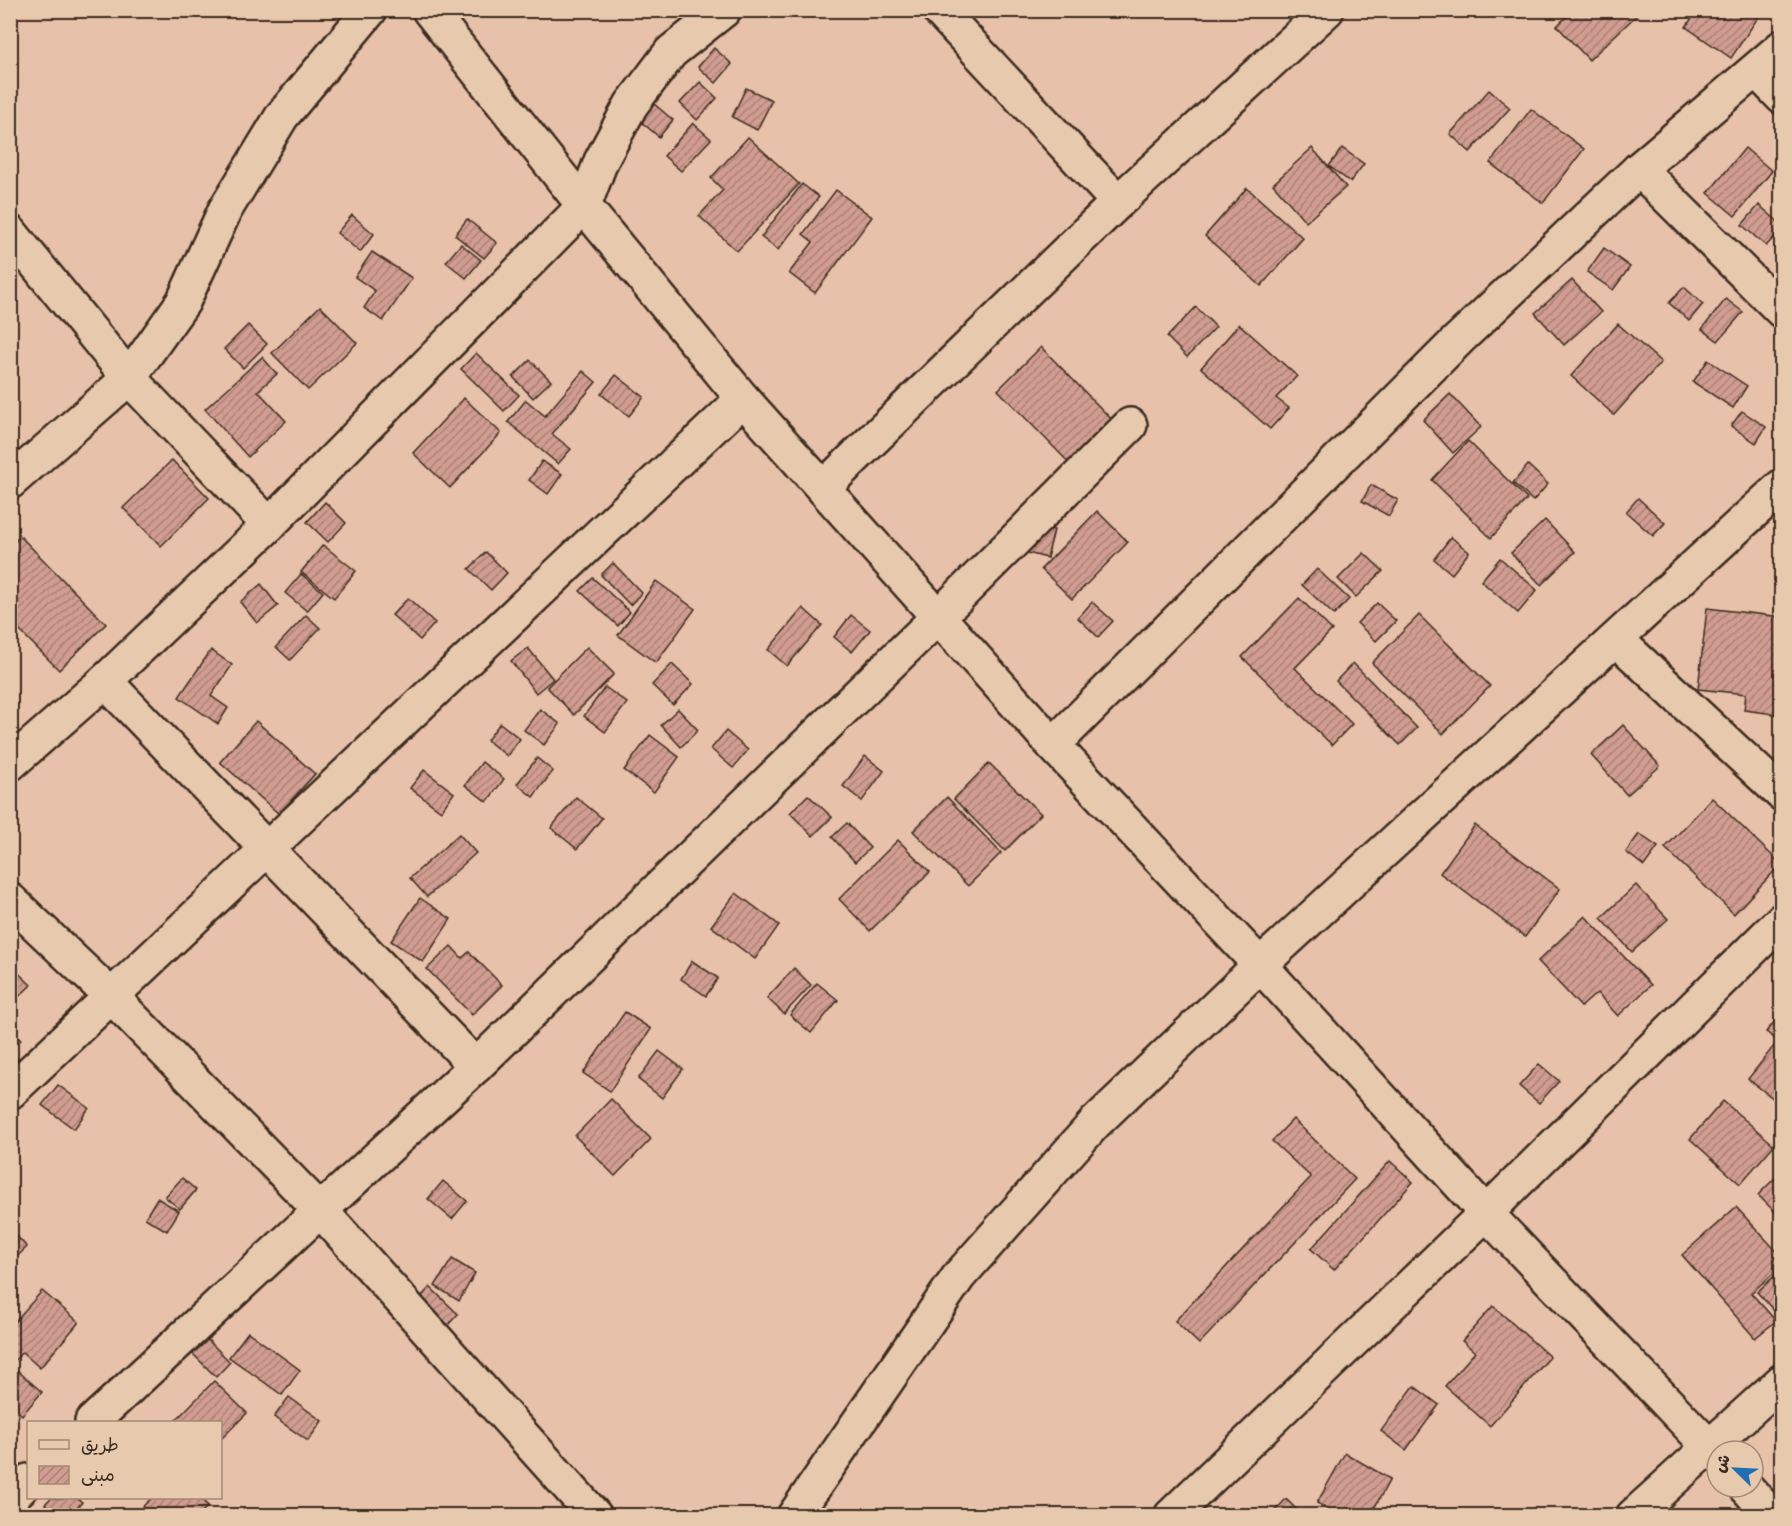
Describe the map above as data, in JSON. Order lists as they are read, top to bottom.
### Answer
{
  "legend": ["طريق", "مبنى"],
  "north": "top left"
}
